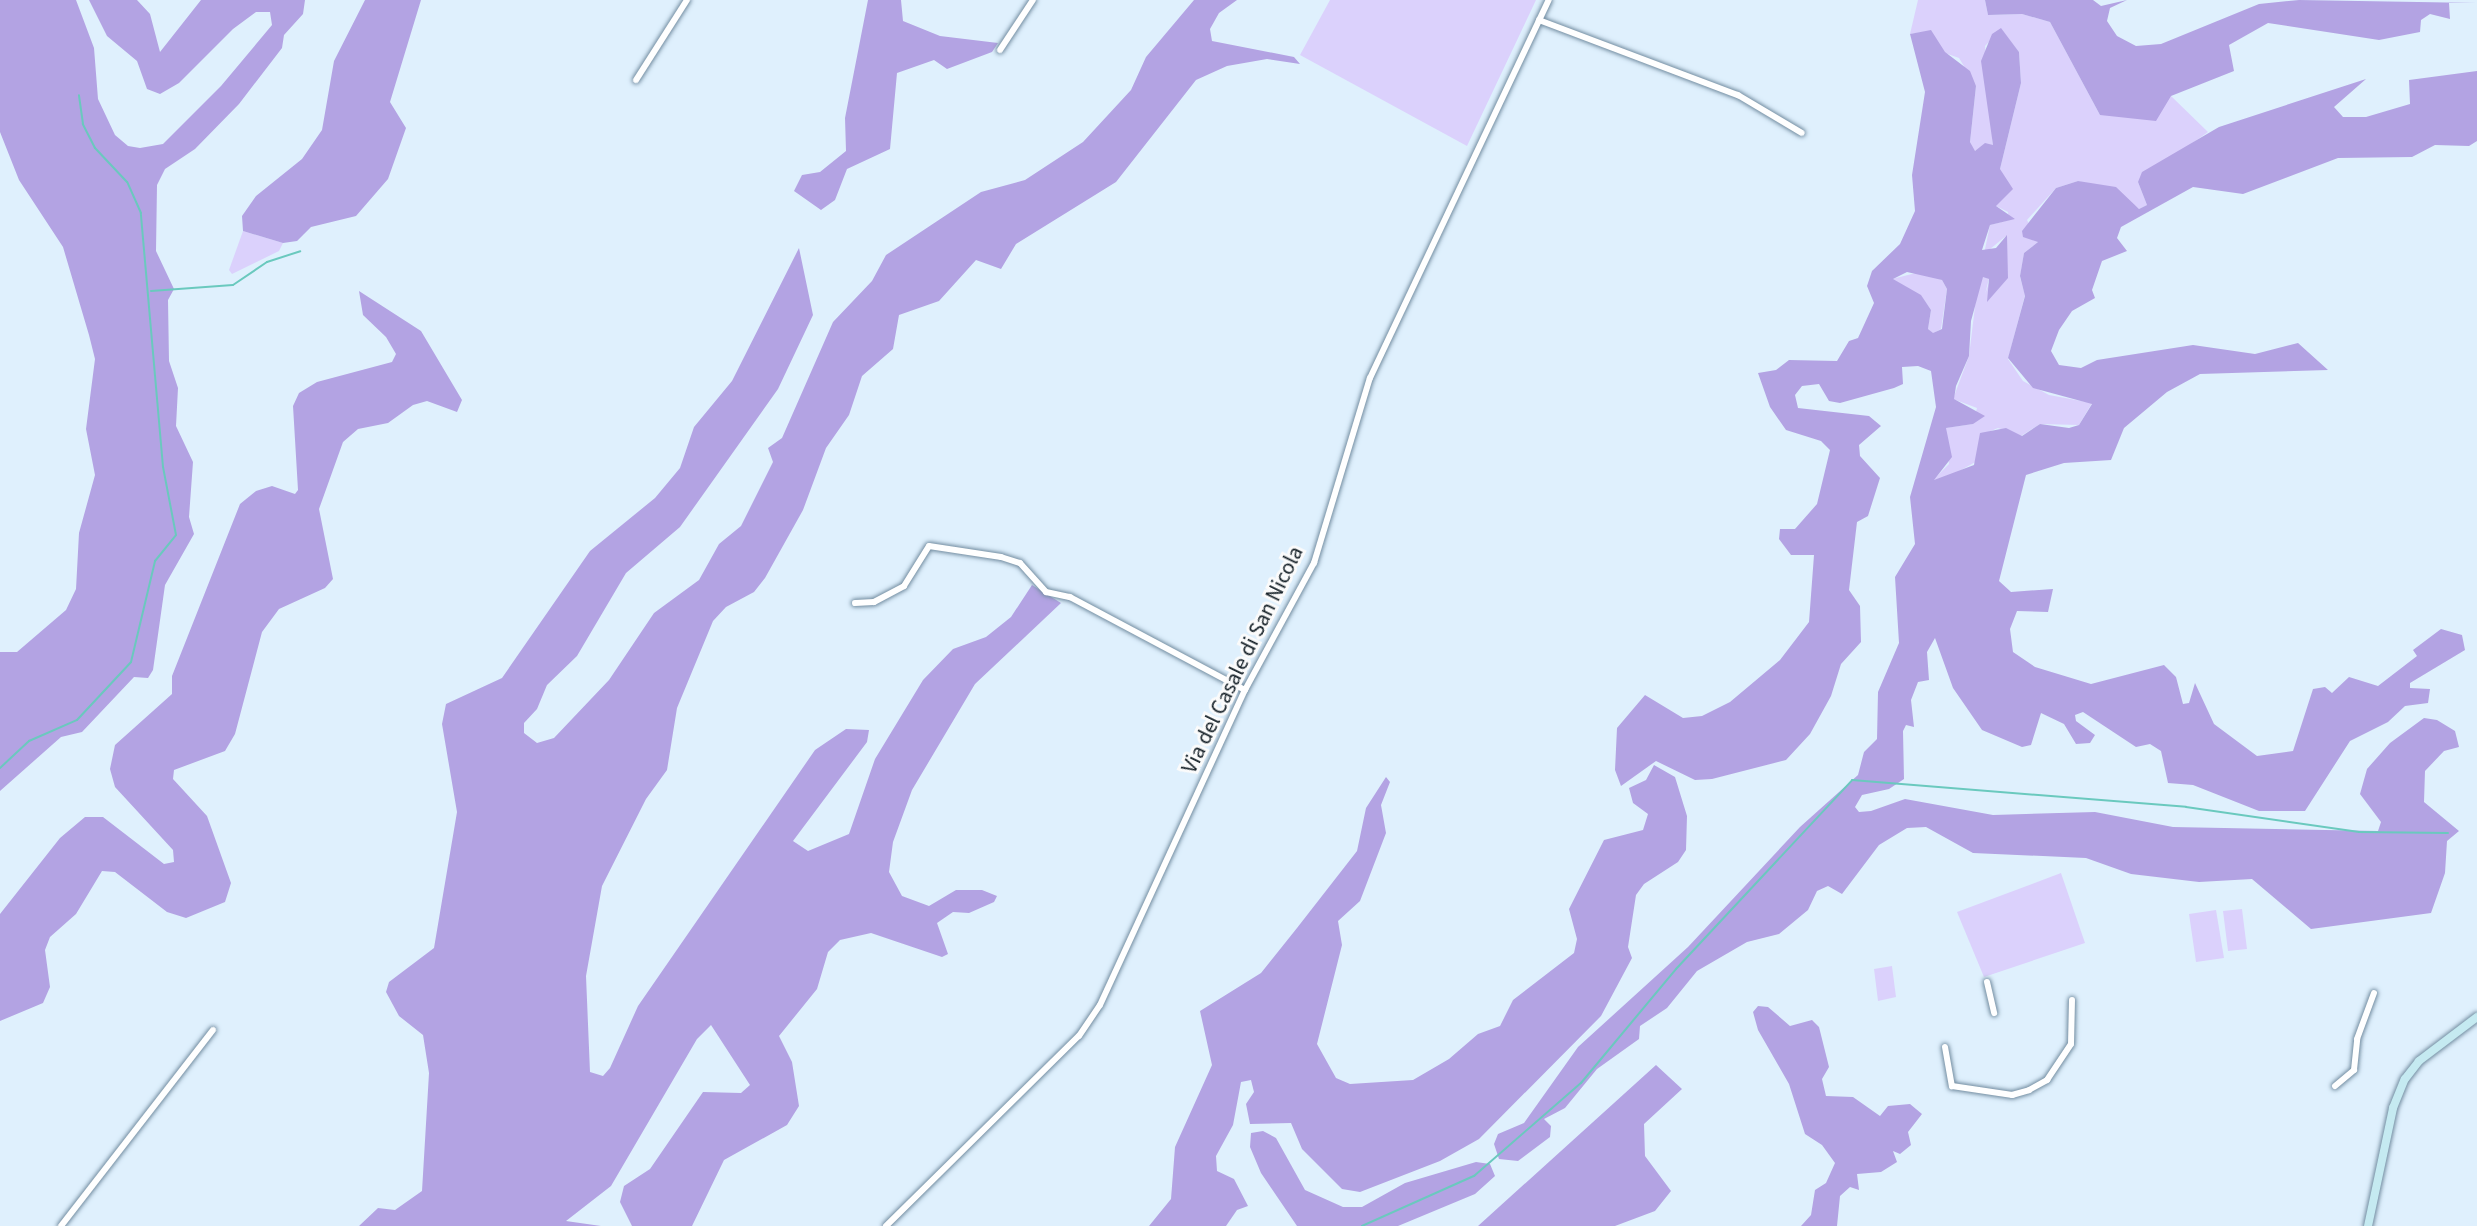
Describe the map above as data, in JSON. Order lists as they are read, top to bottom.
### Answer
{
  "streets": {
    "street": ["Via del Casale di San Nicola"]
  }
}
